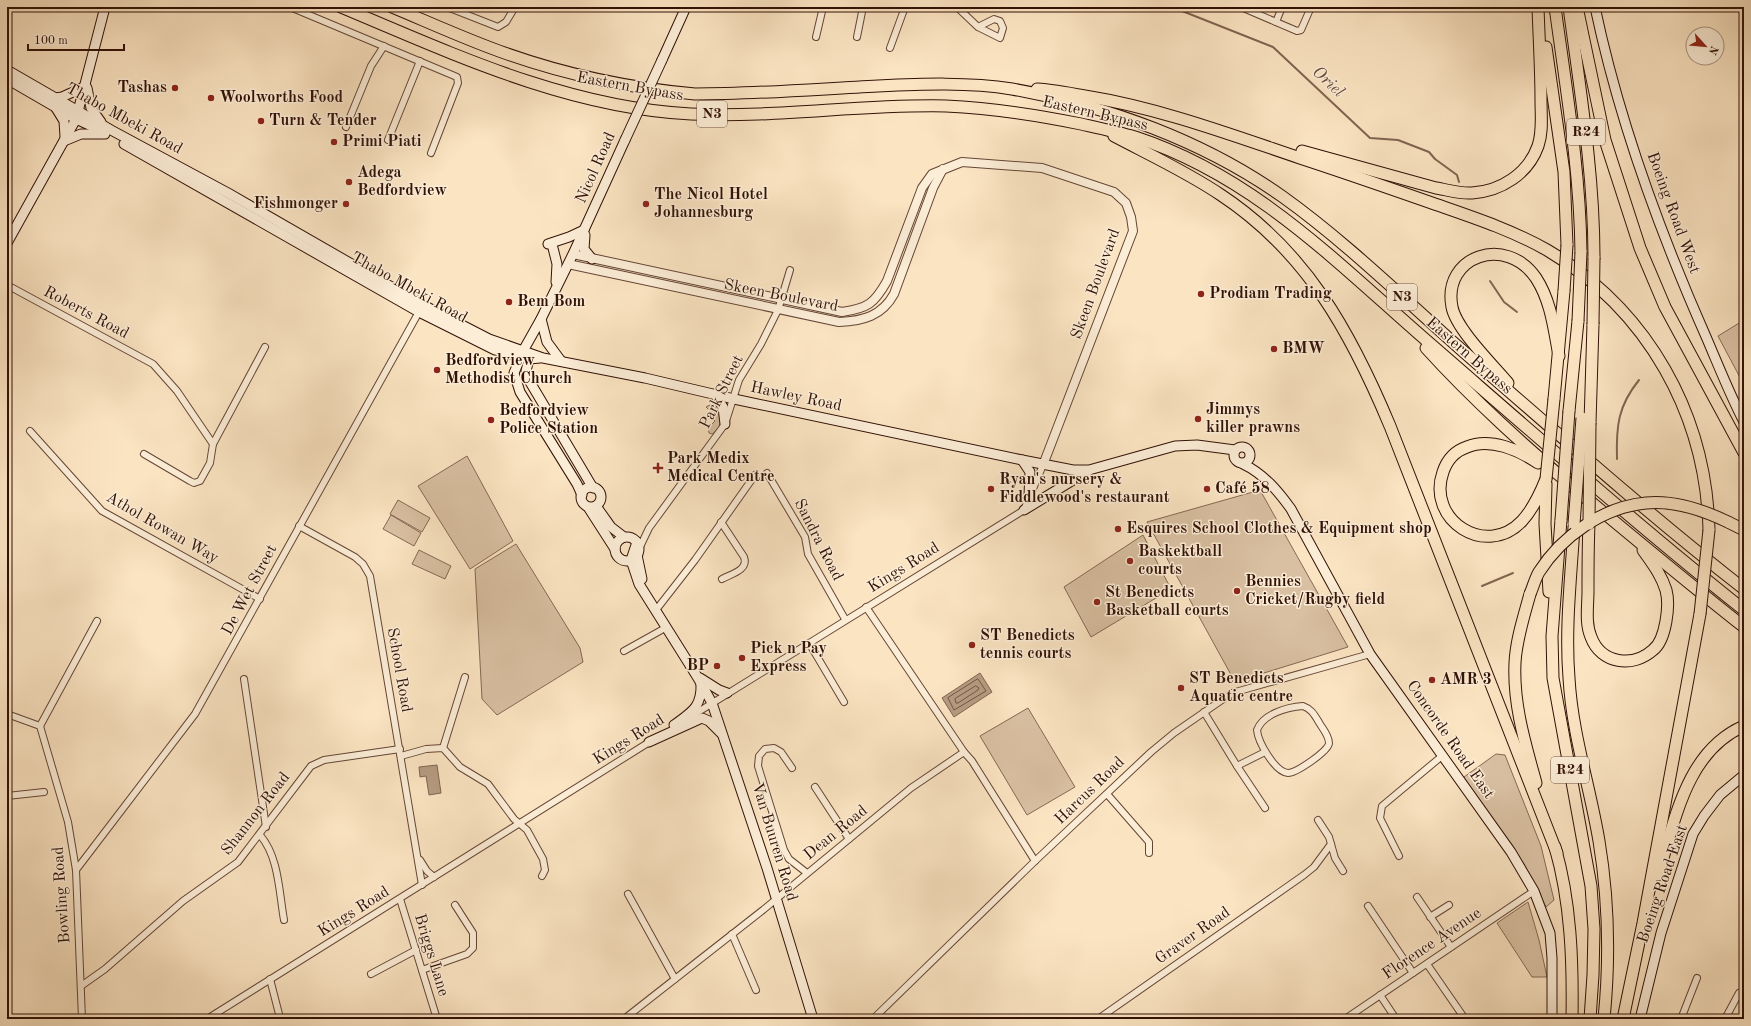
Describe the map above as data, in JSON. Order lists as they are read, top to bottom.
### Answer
{
  "streets": {
    "highway": ["Eastern Bypass", "N3", "R24"],
    "main road": [
      "Thabo Mbeki Road",
      "Nicol Road",
      "Boeing Road West",
      "Hawley Road",
      "Concorde Road East",
      "Van Buuren Road",
      "Boeing Road East"
    ],
    "street": [
      "Skeen Boulevard",
      "Roberts Road",
      "Park Street",
      "Athol Rowan Way",
      "Sandra Road",
      "Kings Road",
      "De Wet Street",
      "School Road",
      "Harcus Road",
      "Shannon Road",
      "Dean Road",
      "Bowling Road",
      "Graver Road",
      "Florence Avenue",
      "Briggs Lane"
    ]
  },
  "crossings": [
    ["Thabo Mbeki Road", "De Wet Street"],
    ["Nicol Road", "Skeen Boulevard"],
    ["Nicol Road", "Hawley Road"],
    ["Skeen Boulevard", "Park Street"],
    ["Skeen Boulevard", "Hawley Road"],
    ["Park Street", "Hawley Road"],
    ["Athol Rowan Way", "De Wet Street"],
    ["Sandra Road", "Kings Road"],
    ["Kings Road", "School Road"],
    ["Kings Road", "Van Buuren Road"],
    ["Kings Road", "Briggs Lane"],
    ["De Wet Street", "School Road"],
    ["De Wet Street", "Bowling Road"],
    ["School Road", "Shannon Road"],
    ["Concorde Road East", "Harcus Road"],
    ["Concorde Road East", "Florence Avenue"],
    ["Shannon Road", "Bowling Road"],
    ["Dean Road", "Van Buuren Road"]
  ],
  "water": ["Oriel"],
  "places": {
    "other": [
      "Tashas",
      "Woolworths Food",
      "Turn & Tender",
      "Primi Piati",
      "Adega Bedfordview",
      "Fishmonger",
      "The Nicol Hotel Johannesburg",
      "Prodiam Trading",
      "Bem Bom",
      "BMW",
      "Bedfordview Methodist Church",
      "Jimmys killer prawns",
      "Bedfordview Police Station",
      "Ryan's nursery & Fiddlewood's restaurant",
      "Café 58",
      "Esquires School Clothes & Equipment shop",
      "Baskektball courts",
      "Bennies Cricket/Rugby field",
      "St Benedicts Basketball courts",
      "ST Benedicts tennis courts",
      "Pick n Pay Express",
      "BP",
      "AMR 3",
      "ST Benedicts Aquatic centre"
    ],
    "health": ["Park Medix Medical Centre"]
  },
  "scale_bar": "100 m",
  "north": "bottom right"
}
